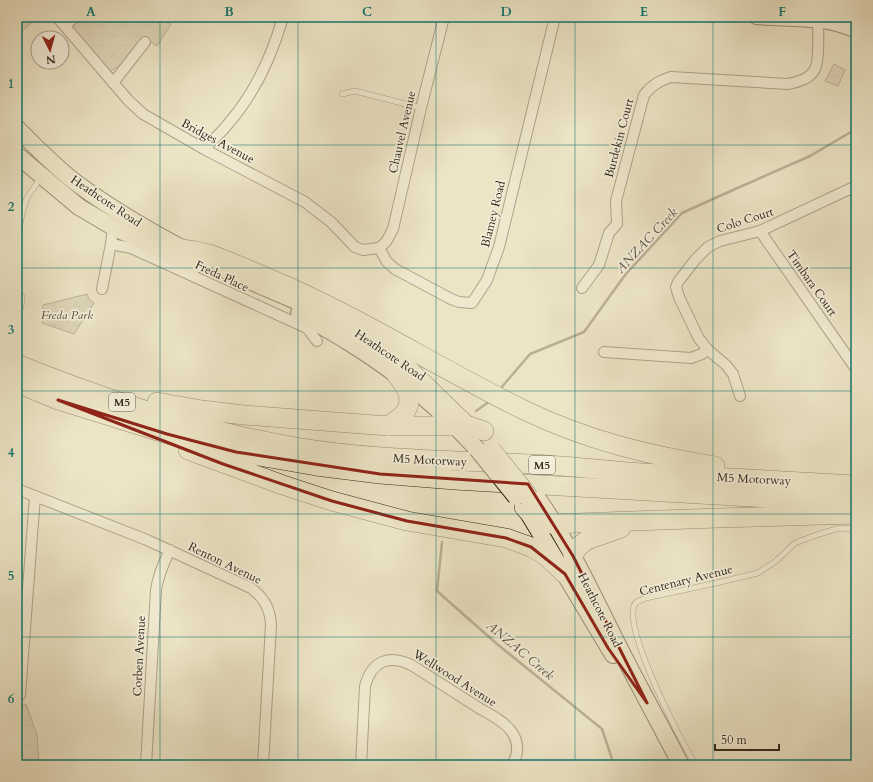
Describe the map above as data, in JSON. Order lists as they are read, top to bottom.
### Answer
{
  "streets": {
    "highway": ["M5", "M5 Motorway"],
    "main road": ["Heathcote Road"],
    "street": [
      "Chauvel Avenue",
      "Burdekin Court",
      "Bridges Avenue",
      "Blamey Road",
      "Colo Court",
      "Freda Place",
      "Timbara Court",
      "Renton Avenue",
      "Corben Avenue",
      "Wellwood Avenue"
    ],
    "lane": ["Centenary Avenue"]
  },
  "crossings": [
    ["Chauvel Avenue", "Bridges Avenue"],
    ["Chauvel Avenue", "Blamey Road"],
    ["Bridges Avenue", "Blamey Road"],
    ["Colo Court", "Timbara Court"],
    ["Renton Avenue", "Corben Avenue"]
  ],
  "water": ["ANZAC Creek"],
  "parks": ["Freda Park"],
  "scale_bar": "50 m",
  "north": "bottom",
  "grid": {
    "columns": [
      "A",
      "B",
      "C",
      "D",
      "E",
      "F"
    ],
    "rows": [
      "1",
      "2",
      "3",
      "4",
      "5",
      "6"
    ]
  }
}
